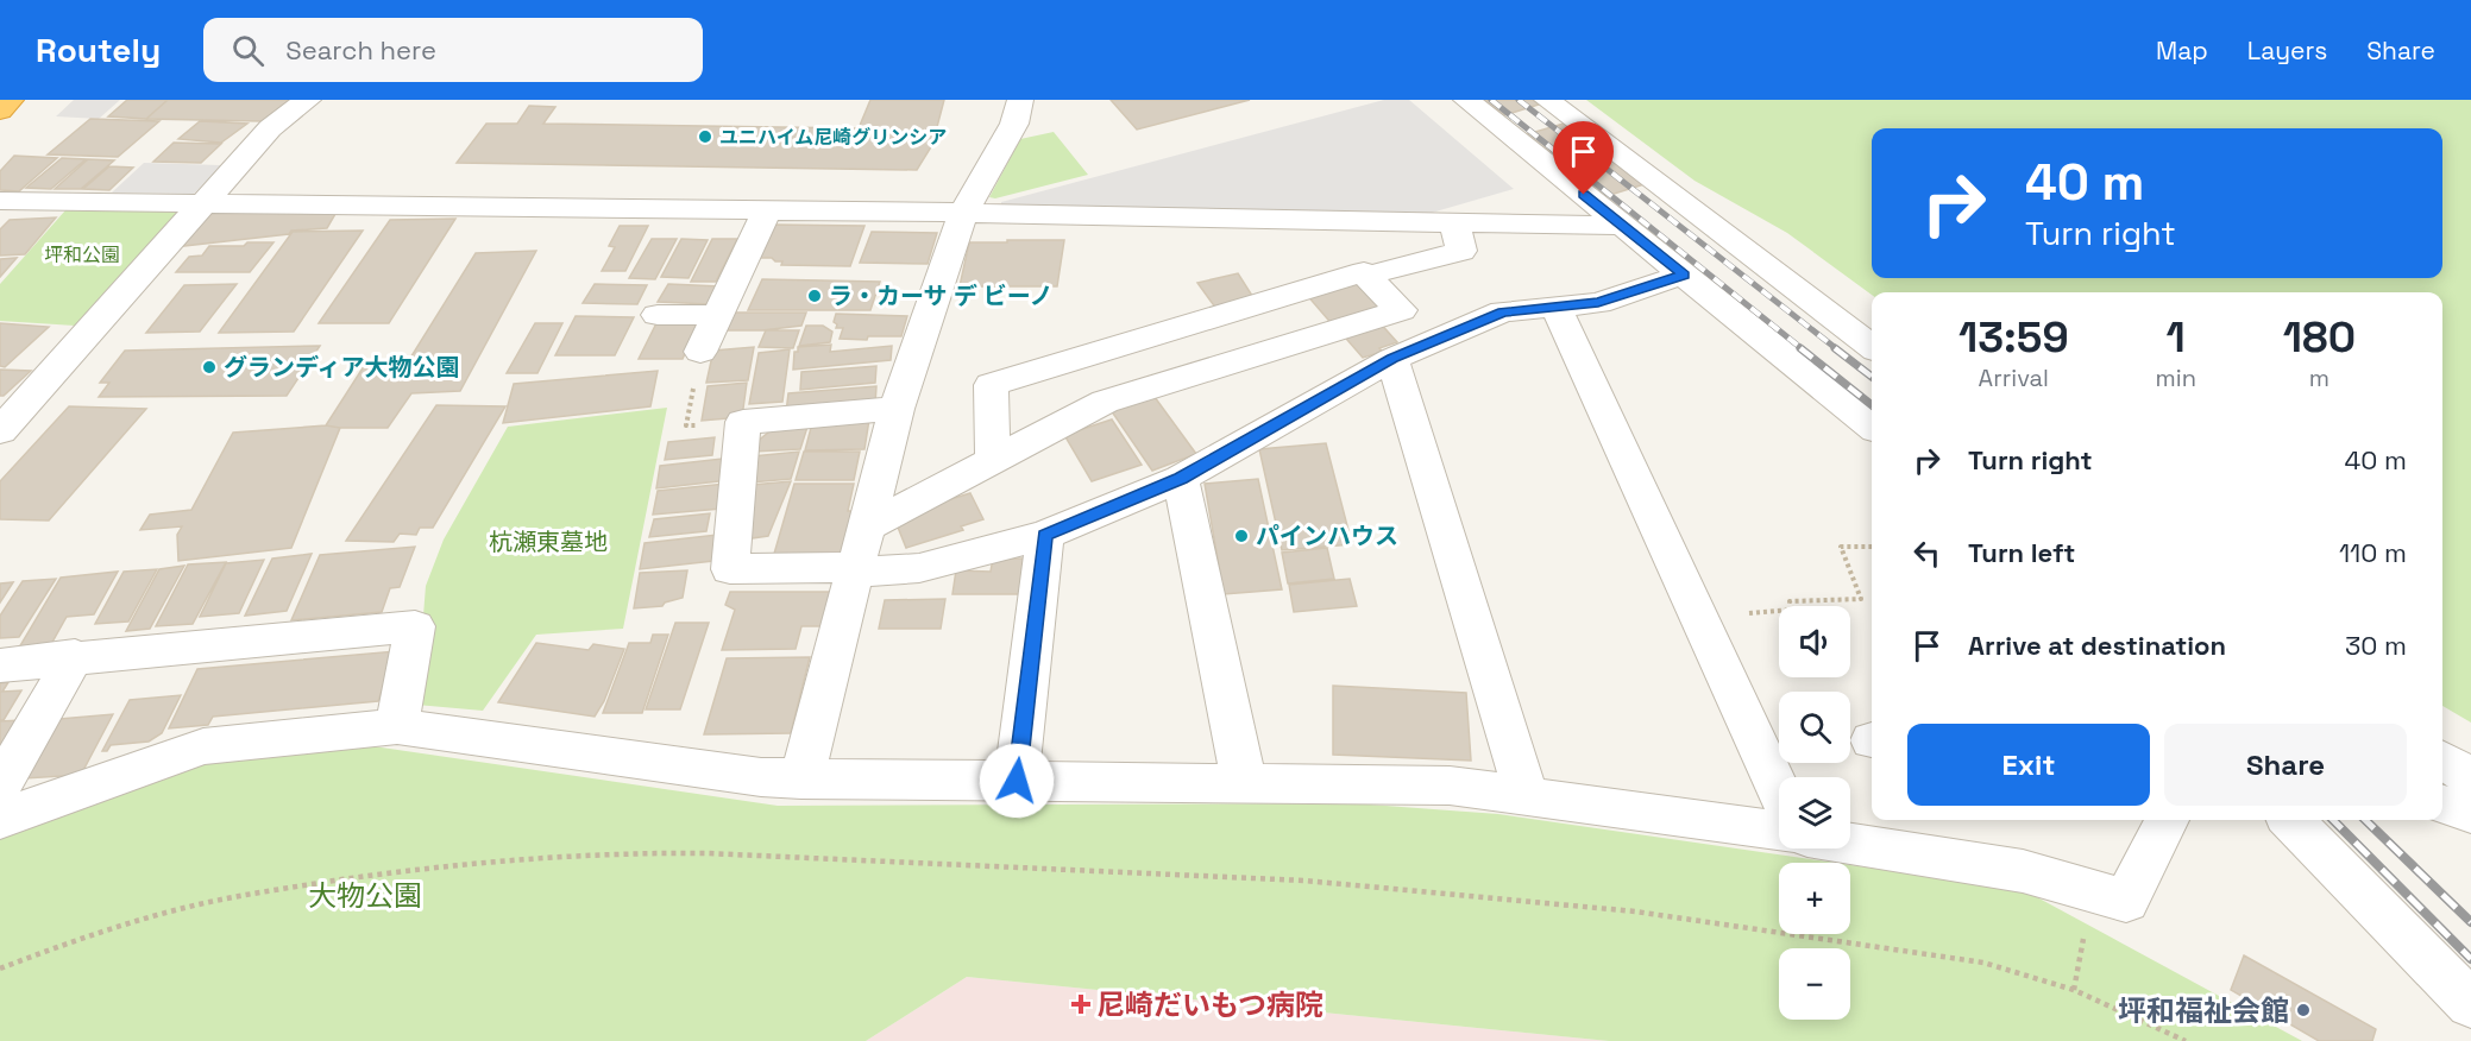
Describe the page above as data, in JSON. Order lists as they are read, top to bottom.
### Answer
{
  "parks": ["坪和公園", "杭瀬東墓地", "大物公園"],
  "places": {
    "other": [
      "ユニハイム尼崎グリンシア",
      "ラ・カーサ デ ビーノ",
      "グランディア大物公園",
      "パインハウス",
      "坪和福祉会館"
    ],
    "health": ["尼崎だいもつ病院"]
  },
  "page": {
    "header": "Routely",
    "search": "Search here",
    "nav": ["Map", "Layers", "Share"],
    "turn": ["40 m", "Turn right"],
    "eta": [
      "13:59",
      "Arrival",
      "1",
      "min",
      "180",
      "m"
    ],
    "list": [
      {
        "name": "Turn right",
        "value": "40 m"
      },
      {
        "name": "Turn left",
        "value": "110 m"
      },
      {
        "name": "Arrive at destination",
        "value": "30 m"
      }
    ],
    "map_buttons": ["+", "−"],
    "buttons": ["Exit", "Share"]
  }
}
